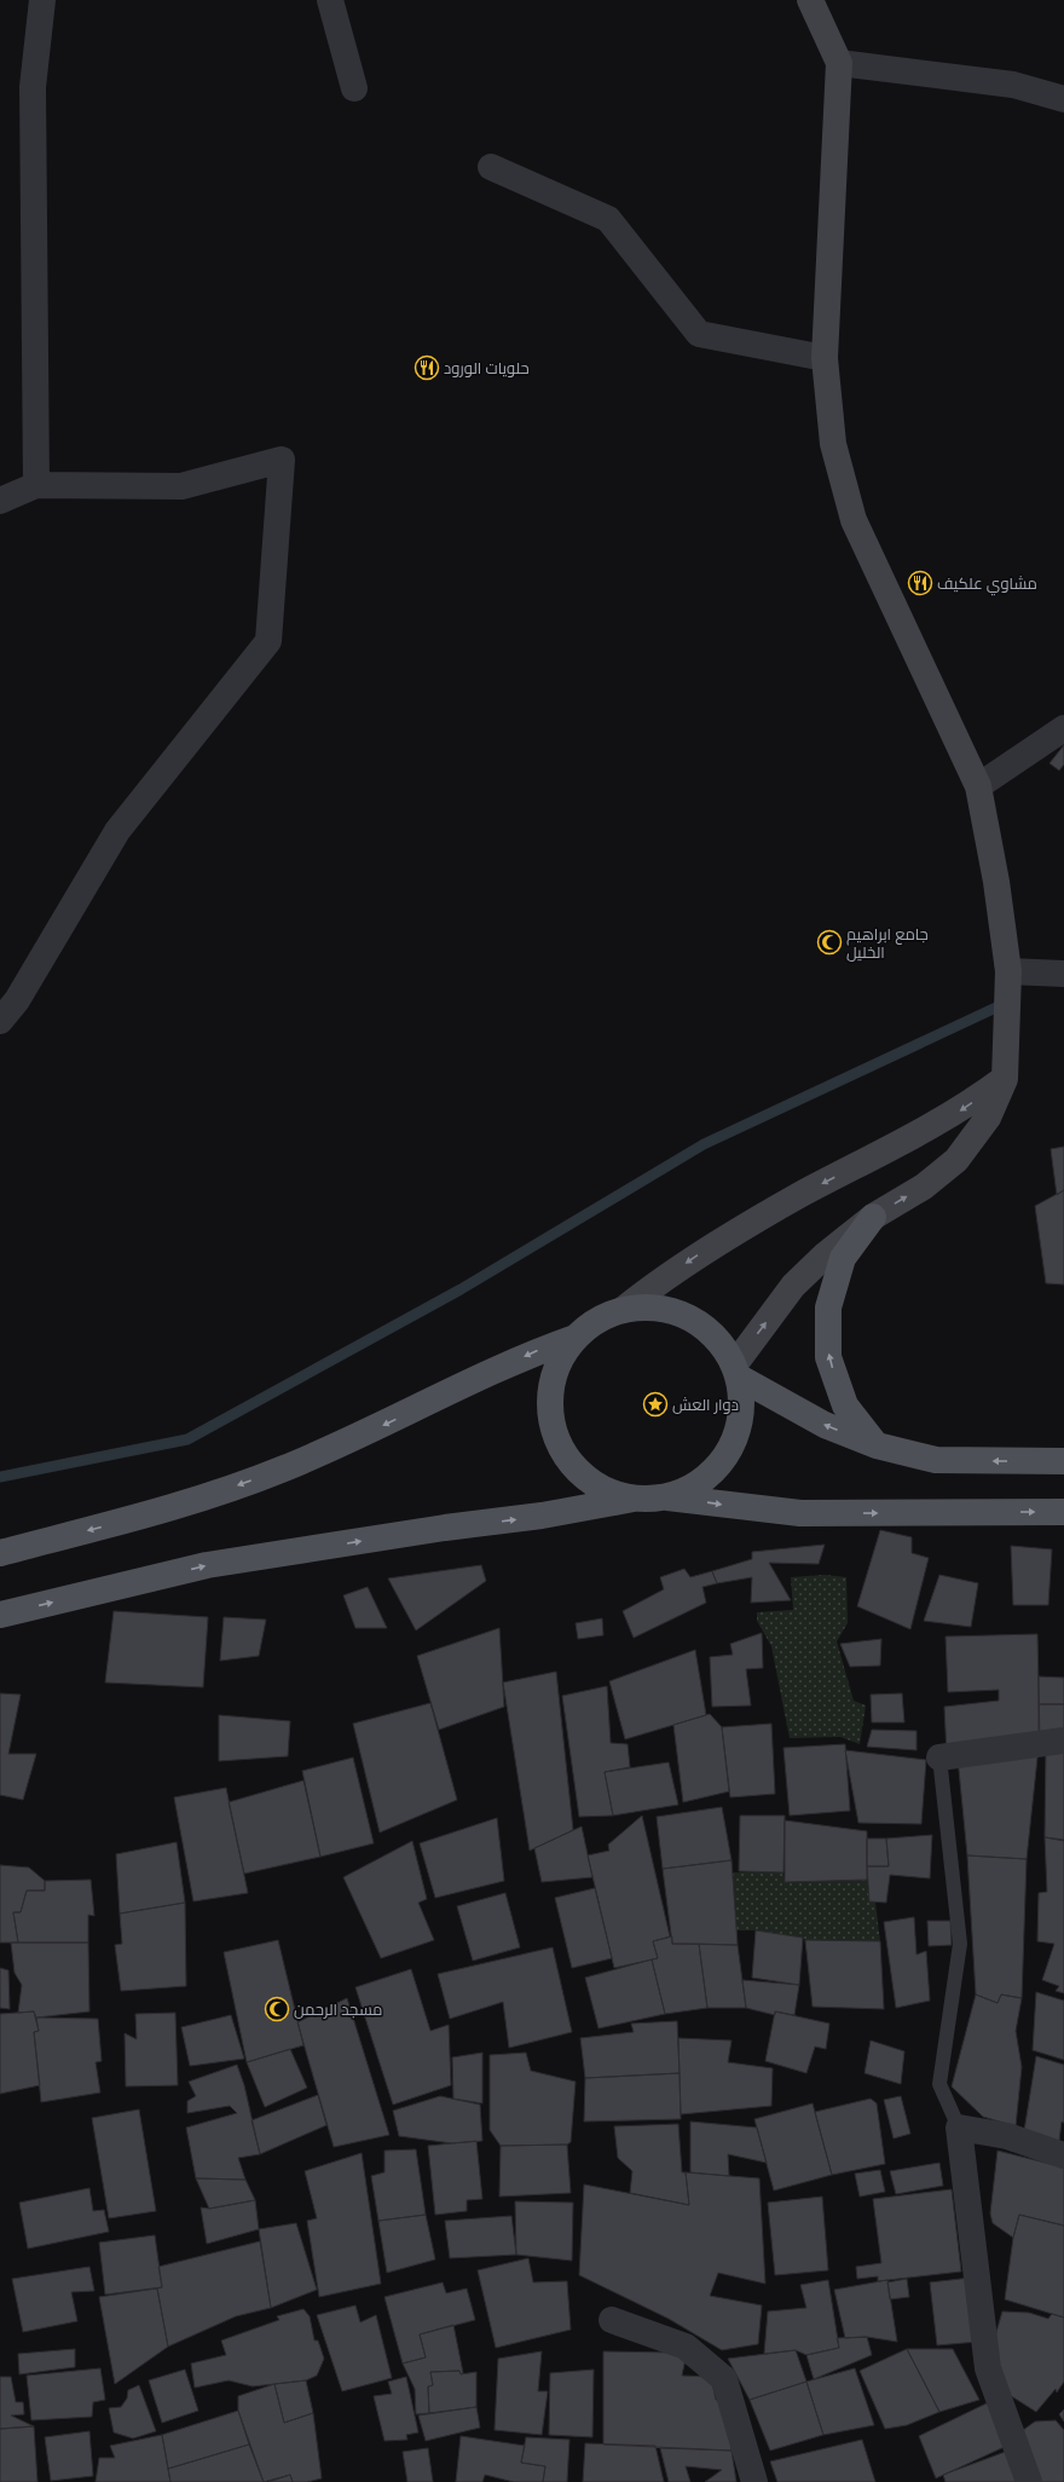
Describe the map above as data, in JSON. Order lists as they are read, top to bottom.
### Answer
{
  "places": {
    "restaurant": ["حلويات الورود", "مشاوي علكيف"],
    "mosque": ["جامع ابراهيم الخليل", "مسجد الرحمن"],
    "place": ["دوار العش"]
  }
}
